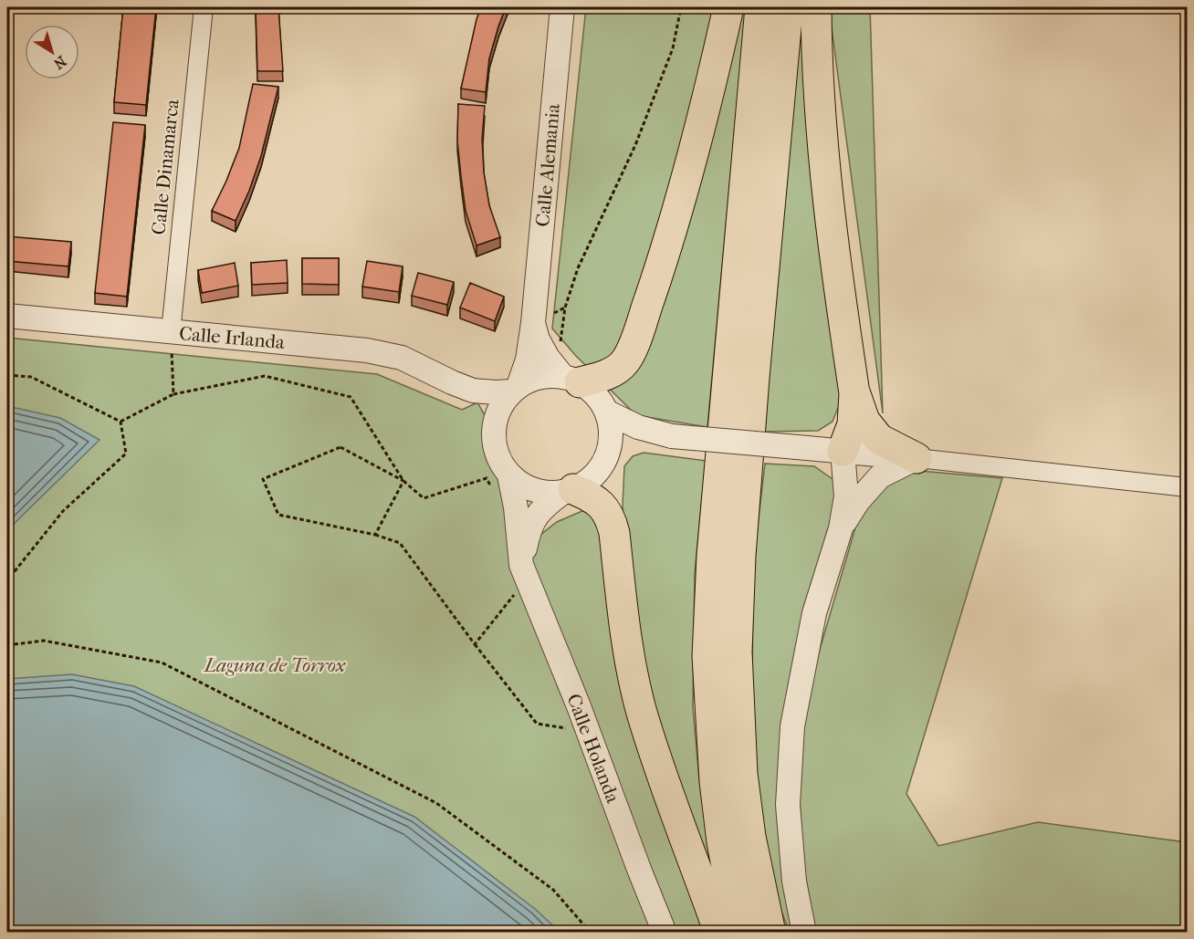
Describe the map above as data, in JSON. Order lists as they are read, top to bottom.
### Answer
{
  "streets": {
    "street": [
      "Calle Alemania",
      "Calle Dinamarca",
      "Calle Irlanda",
      "Calle Holanda"
    ]
  },
  "crossings": [
    ["Calle Alemania", "Calle Irlanda"],
    ["Calle Alemania", "Calle Holanda"],
    ["Calle Dinamarca", "Calle Irlanda"],
    ["Calle Irlanda", "Calle Holanda"]
  ],
  "parks": ["Laguna de Torrox"],
  "north": "bottom right"
}
